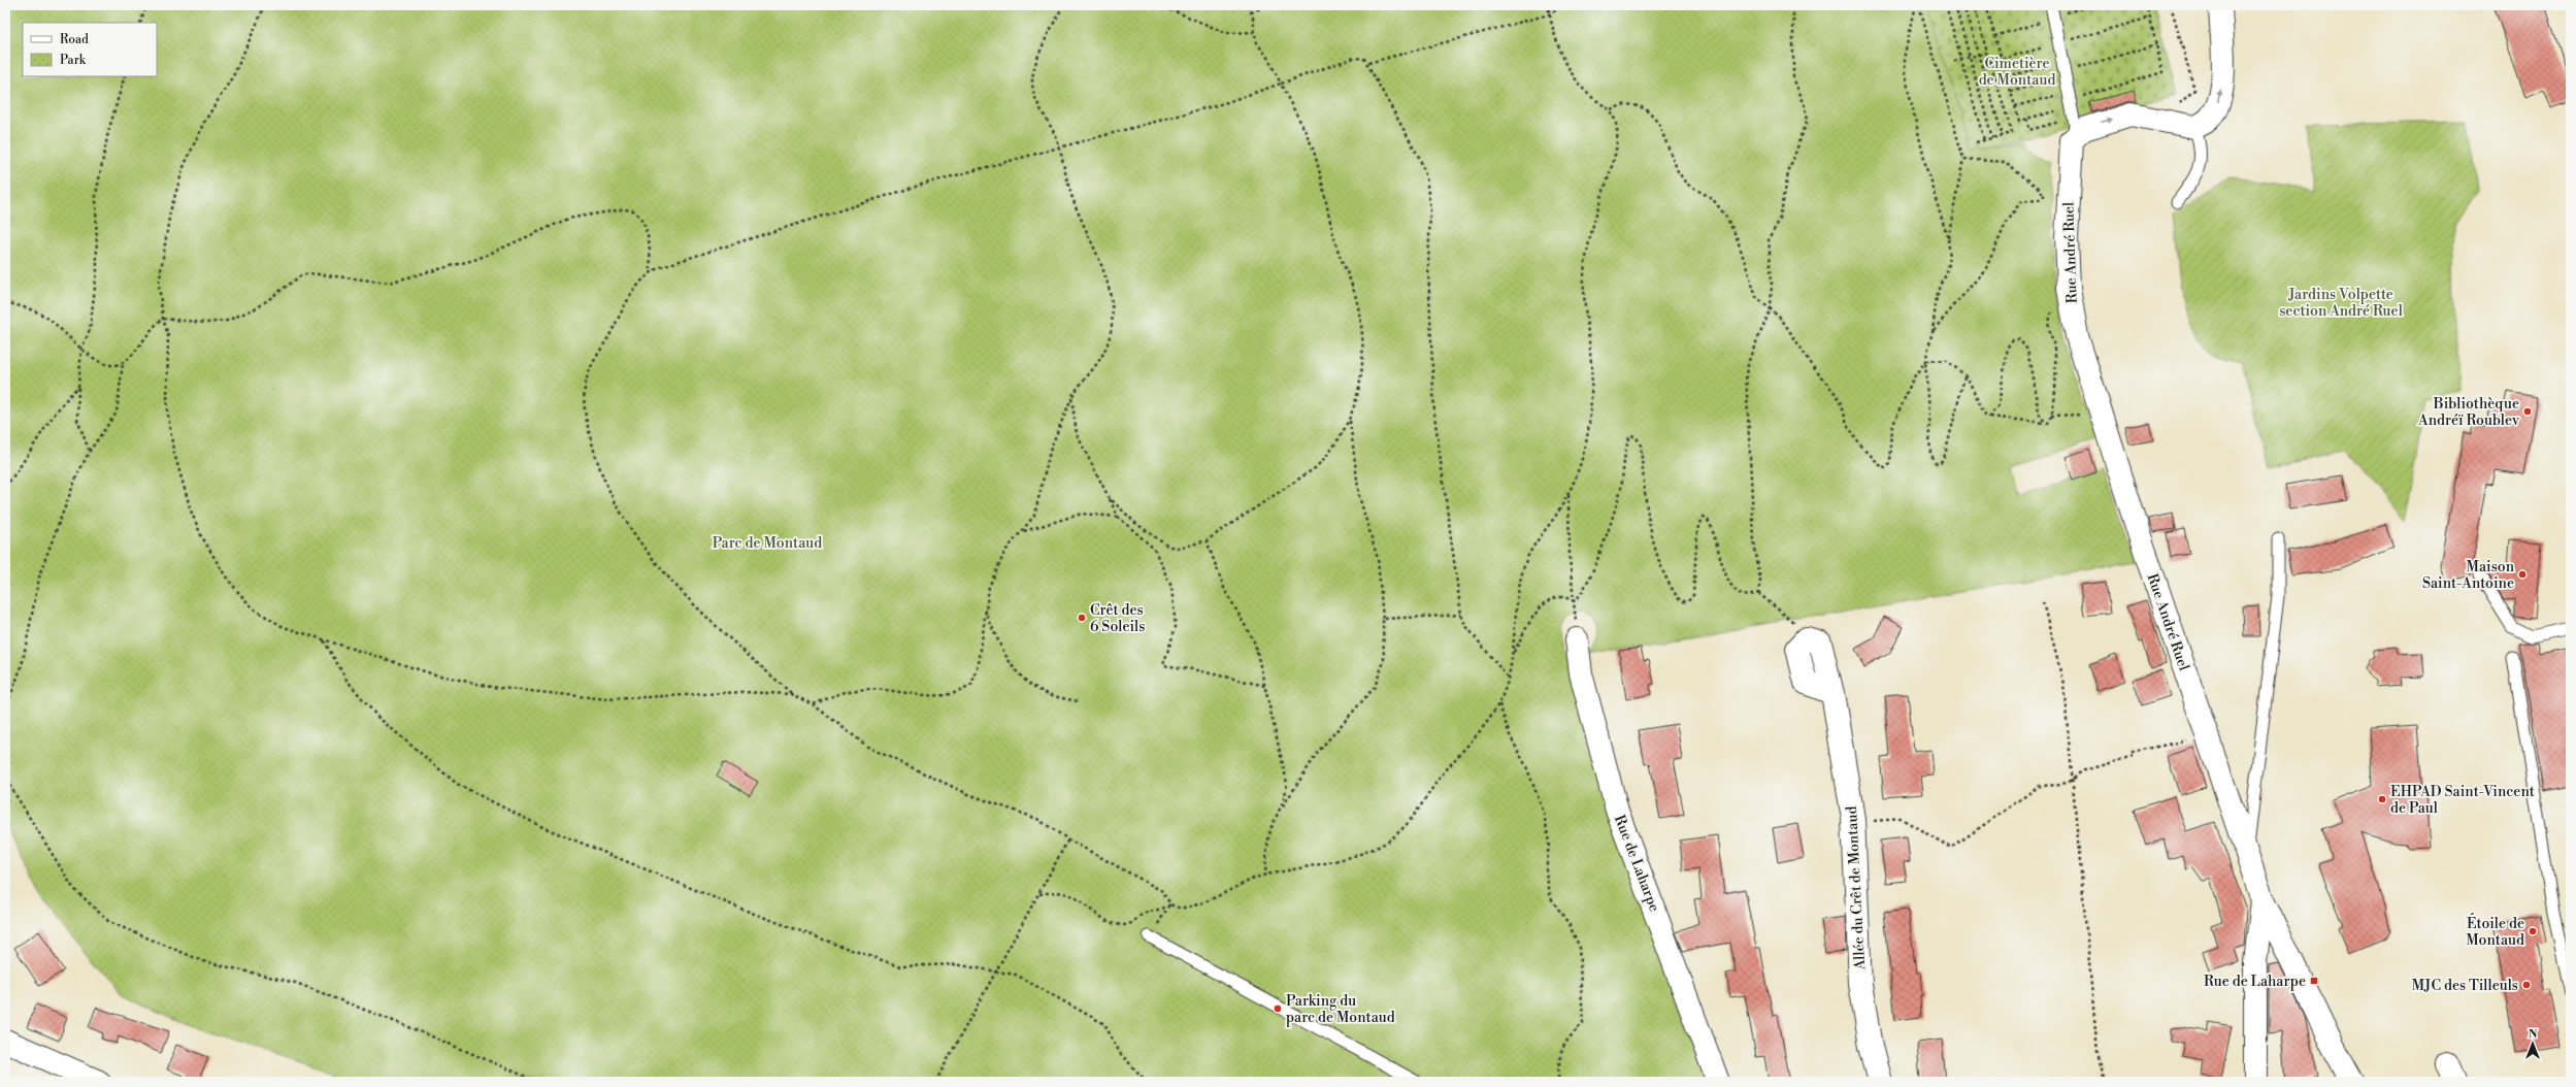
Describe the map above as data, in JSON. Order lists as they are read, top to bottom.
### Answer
{
  "streets": {
    "street": ["Rue André Ruel", "Rue de Laharpe", "Allée du Crêt de Montaud"]
  },
  "parks": ["Cimetière de Montaud", "Jardins Volpette section André Ruel", "Parc de Montaud"],
  "places": {
    "other": [
      "Bibliothèque Andréï Roublev",
      "Maison Saint-Antoine",
      "Crêt des 6 Soleils",
      "EHPAD Saint-Vincent de Paul",
      "Étoile de Montaud",
      "MJC des Tilleuls",
      "Parking du parc de Montaud"
    ],
    "transit": ["Rue de Laharpe"]
  },
  "legend": ["Road", "Park"],
  "north": "top"
}
